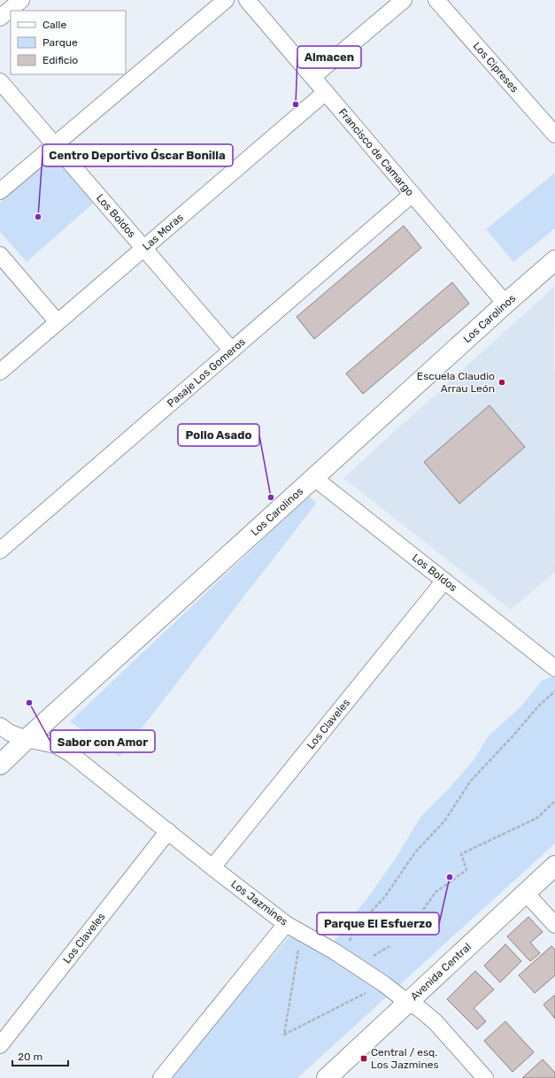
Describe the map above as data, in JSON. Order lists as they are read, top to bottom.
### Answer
{
  "streets": {
    "street": [
      "Los Cipreses",
      "Francisco de Camargo",
      "Los Boldos",
      "Las Moras",
      "Los Carolinos",
      "Pasaje Los Gomeros",
      "Los Claveles",
      "Los Jazmines",
      "Avenida Central"
    ]
  },
  "crossings": [
    ["Francisco de Camargo", "Las Moras"],
    ["Francisco de Camargo", "Los Carolinos"],
    ["Francisco de Camargo", "Pasaje Los Gomeros"],
    ["Los Boldos", "Las Moras"],
    ["Los Boldos", "Los Carolinos"],
    ["Los Boldos", "Pasaje Los Gomeros"],
    ["Los Boldos", "Los Claveles"],
    ["Los Carolinos", "Los Jazmines"],
    ["Los Claveles", "Los Jazmines"],
    ["Los Jazmines", "Avenida Central"]
  ],
  "places": {
    "other": [
      "Almacen",
      "Centro Deportivo Óscar Bonilla",
      "Escuela Claudio Arrau León",
      "Pollo Asado",
      "Sabor con Amor",
      "Parque El Esfuerzo"
    ],
    "transit": ["Central / esq. Los Jazmines"]
  },
  "legend": ["Calle", "Parque", "Edificio"],
  "scale_bar": "20 m"
}
